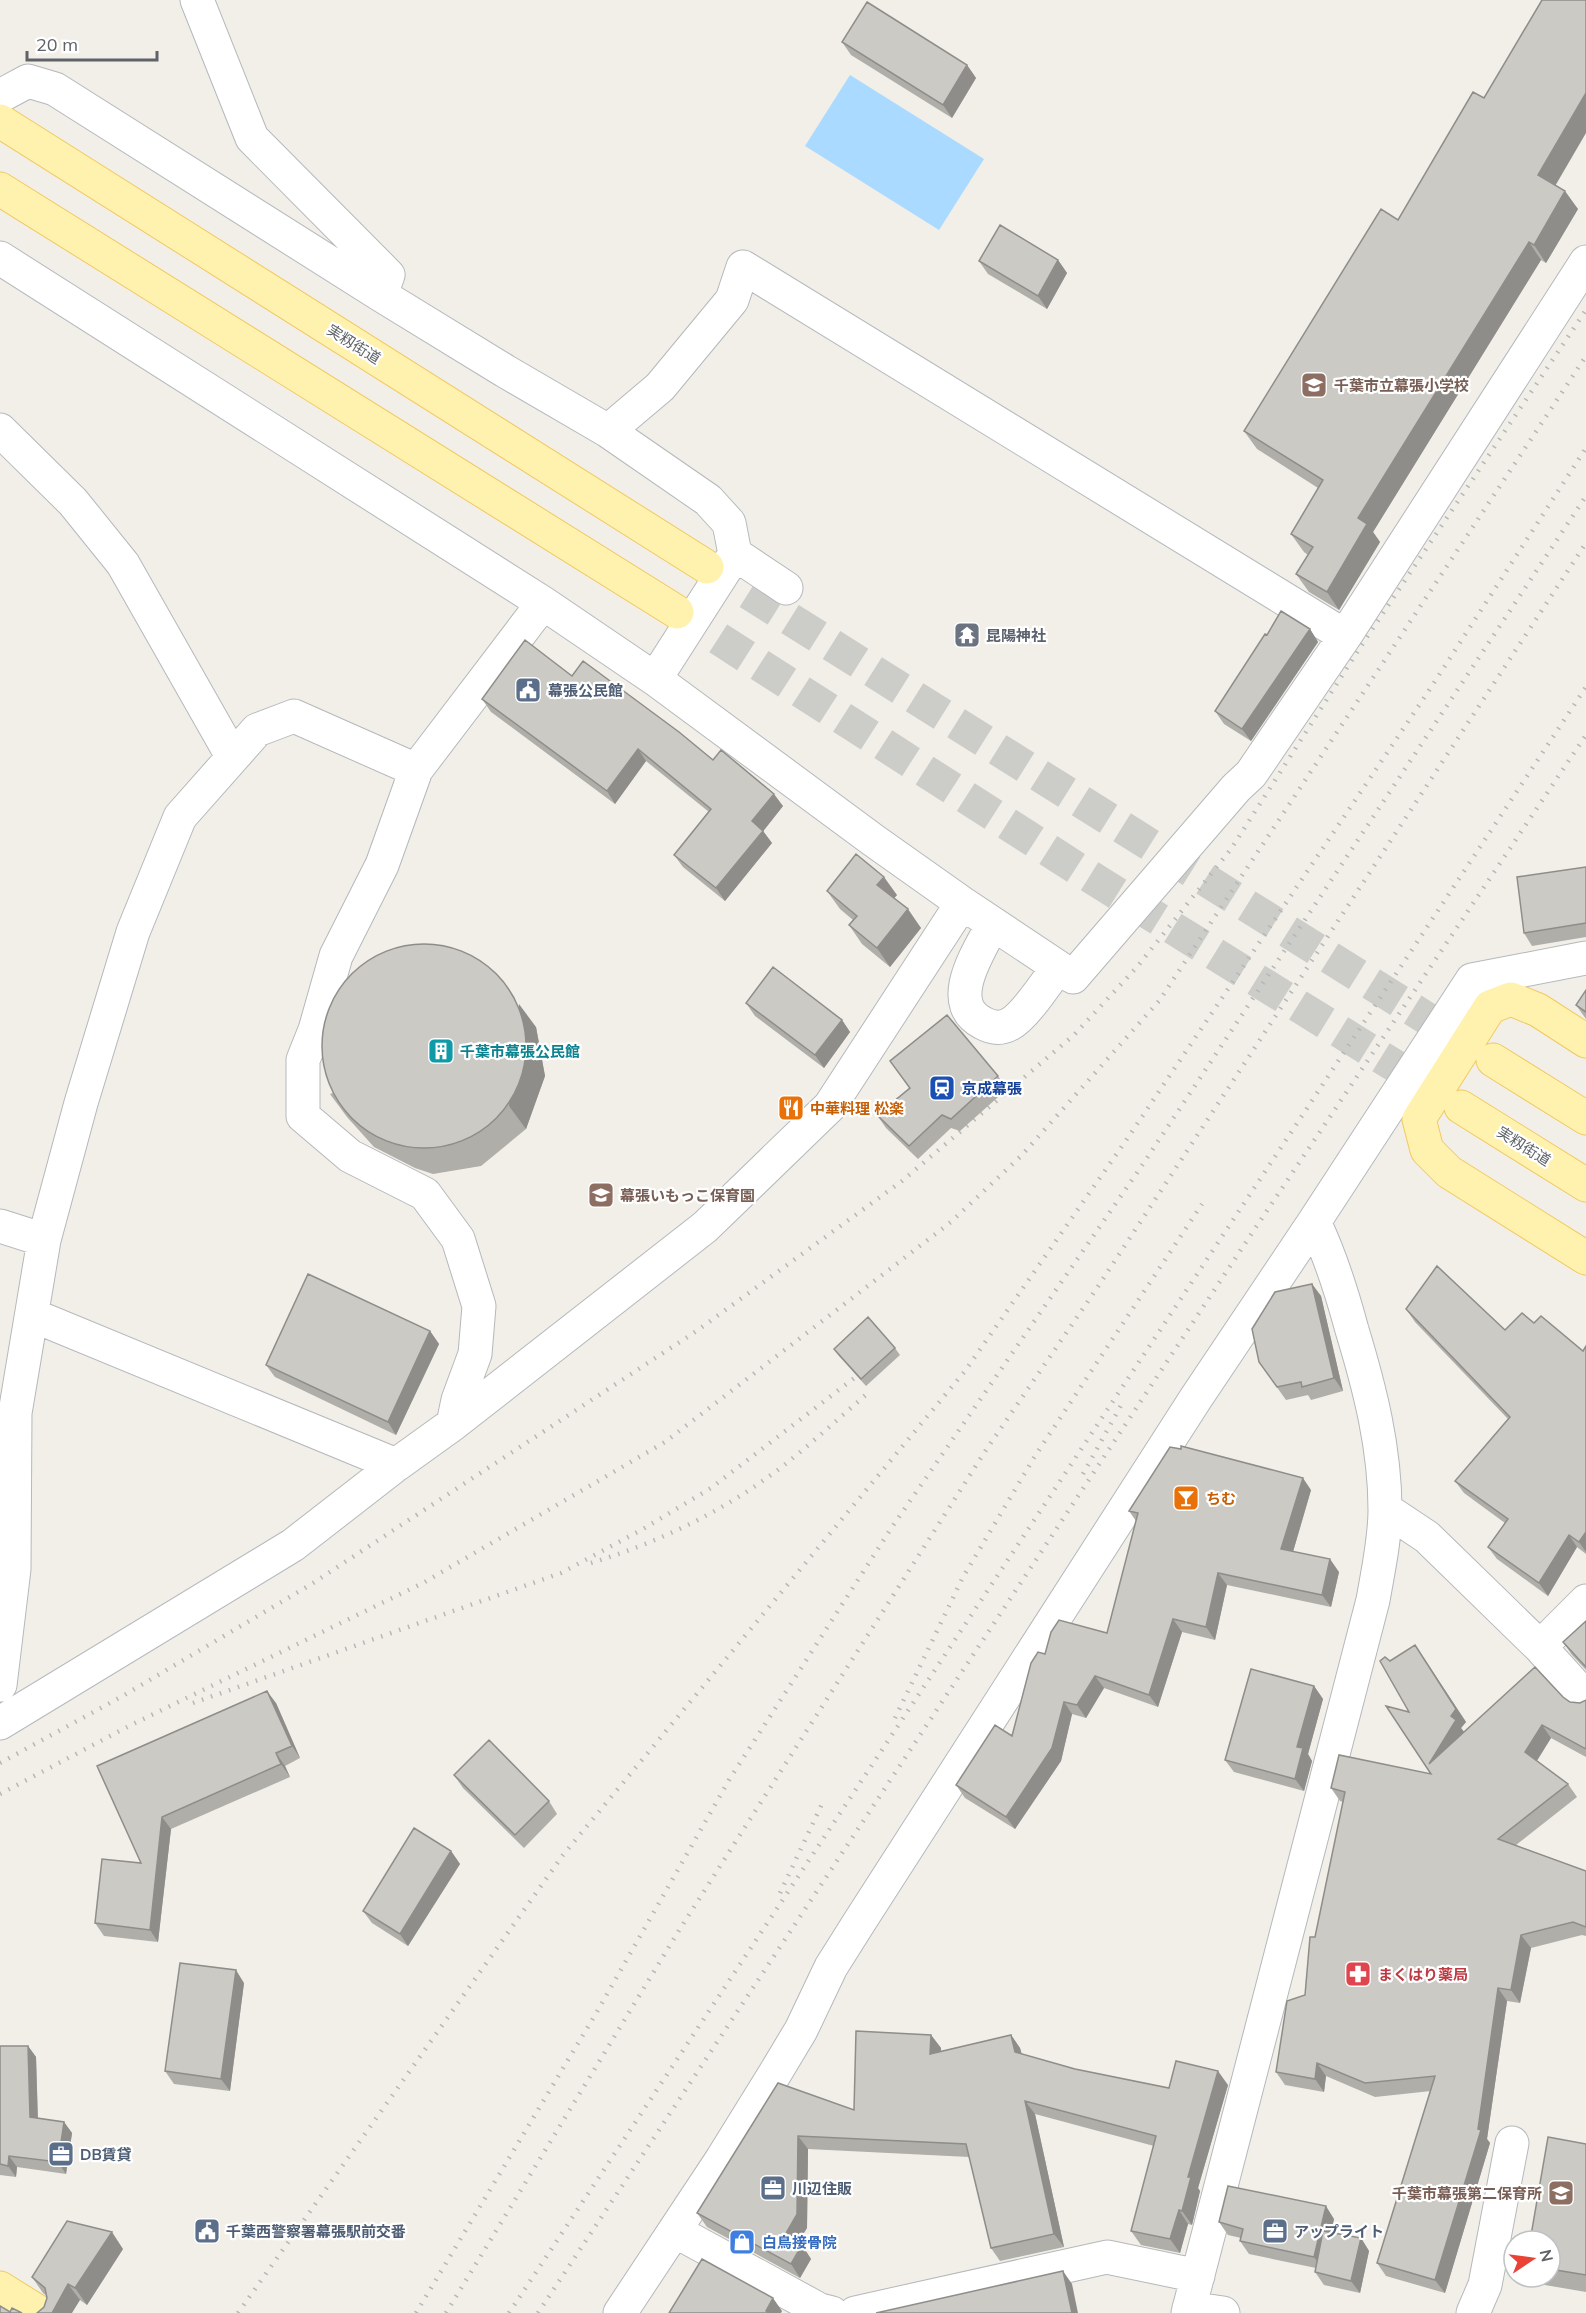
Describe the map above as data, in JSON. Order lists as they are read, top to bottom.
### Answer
{
  "streets": {
    "main road": ["実籾街道"]
  },
  "places": {
    "school or university": ["千葉市立幕張小学校", "幕張いもっこ保育園", "千葉市幕張第二保育所"],
    "temple": ["昆陽神社"],
    "public building": ["幕張公民館", "千葉西警察署幕張駅前交番"],
    "building": ["千葉市幕張公民館"],
    "station": ["京成幕張"],
    "restaurant": ["中華料理 松楽"],
    "bar": ["ちむ"],
    "pharmacy": ["まくはり薬局"],
    "office": ["DB賃貸", "川辺住販", "アップライト"],
    "shop": ["白鳥接骨院"]
  },
  "scale_bar": "20 m",
  "north": "right"
}
